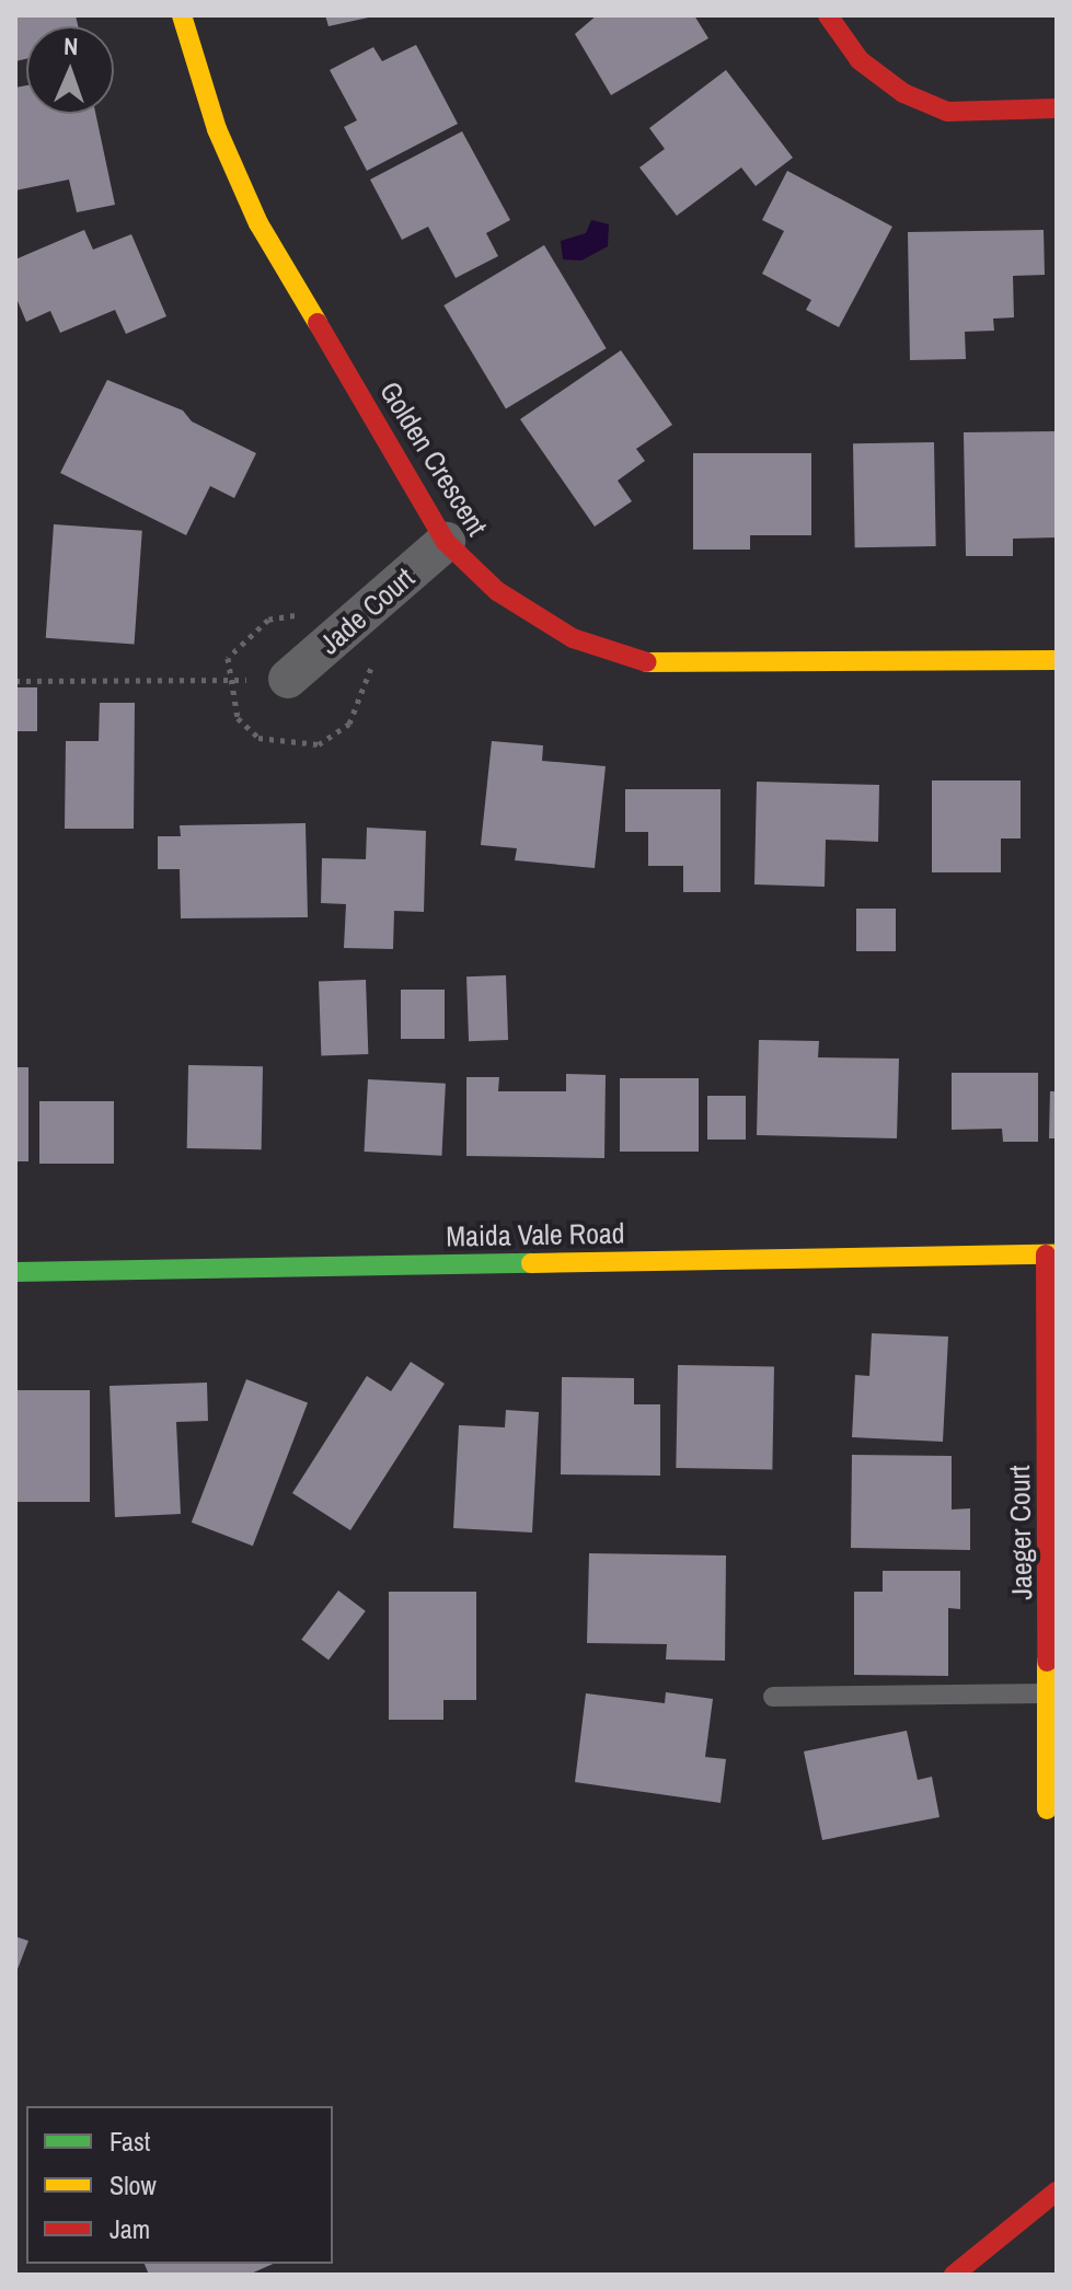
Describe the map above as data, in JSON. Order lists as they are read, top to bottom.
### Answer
{
  "streets": {
    "street": [
      "Golden Crescent",
      "Jade Court",
      "Maida Vale Road",
      "Jaeger Court"
    ]
  },
  "crossings": [
    ["Golden Crescent", "Jade Court"],
    ["Maida Vale Road", "Jaeger Court"]
  ],
  "legend": ["Fast", "Slow", "Jam"],
  "north": "top"
}
